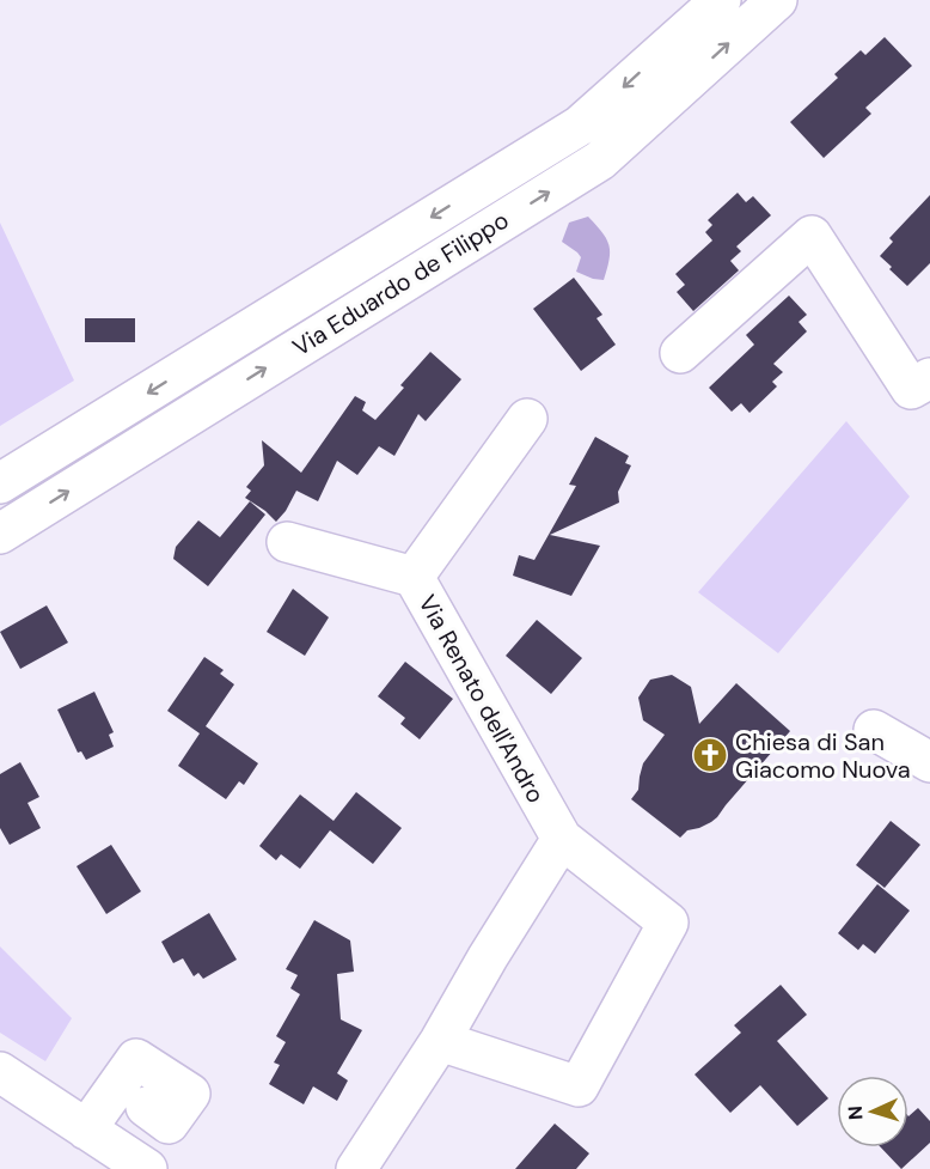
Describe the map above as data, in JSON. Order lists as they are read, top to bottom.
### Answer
{
  "streets": {
    "street": ["Via Eduardo de Filippo", "Via Renato dell'Andro"]
  },
  "places": {
    "church": ["Chiesa di San Giacomo Nuova"]
  },
  "north": "left"
}
